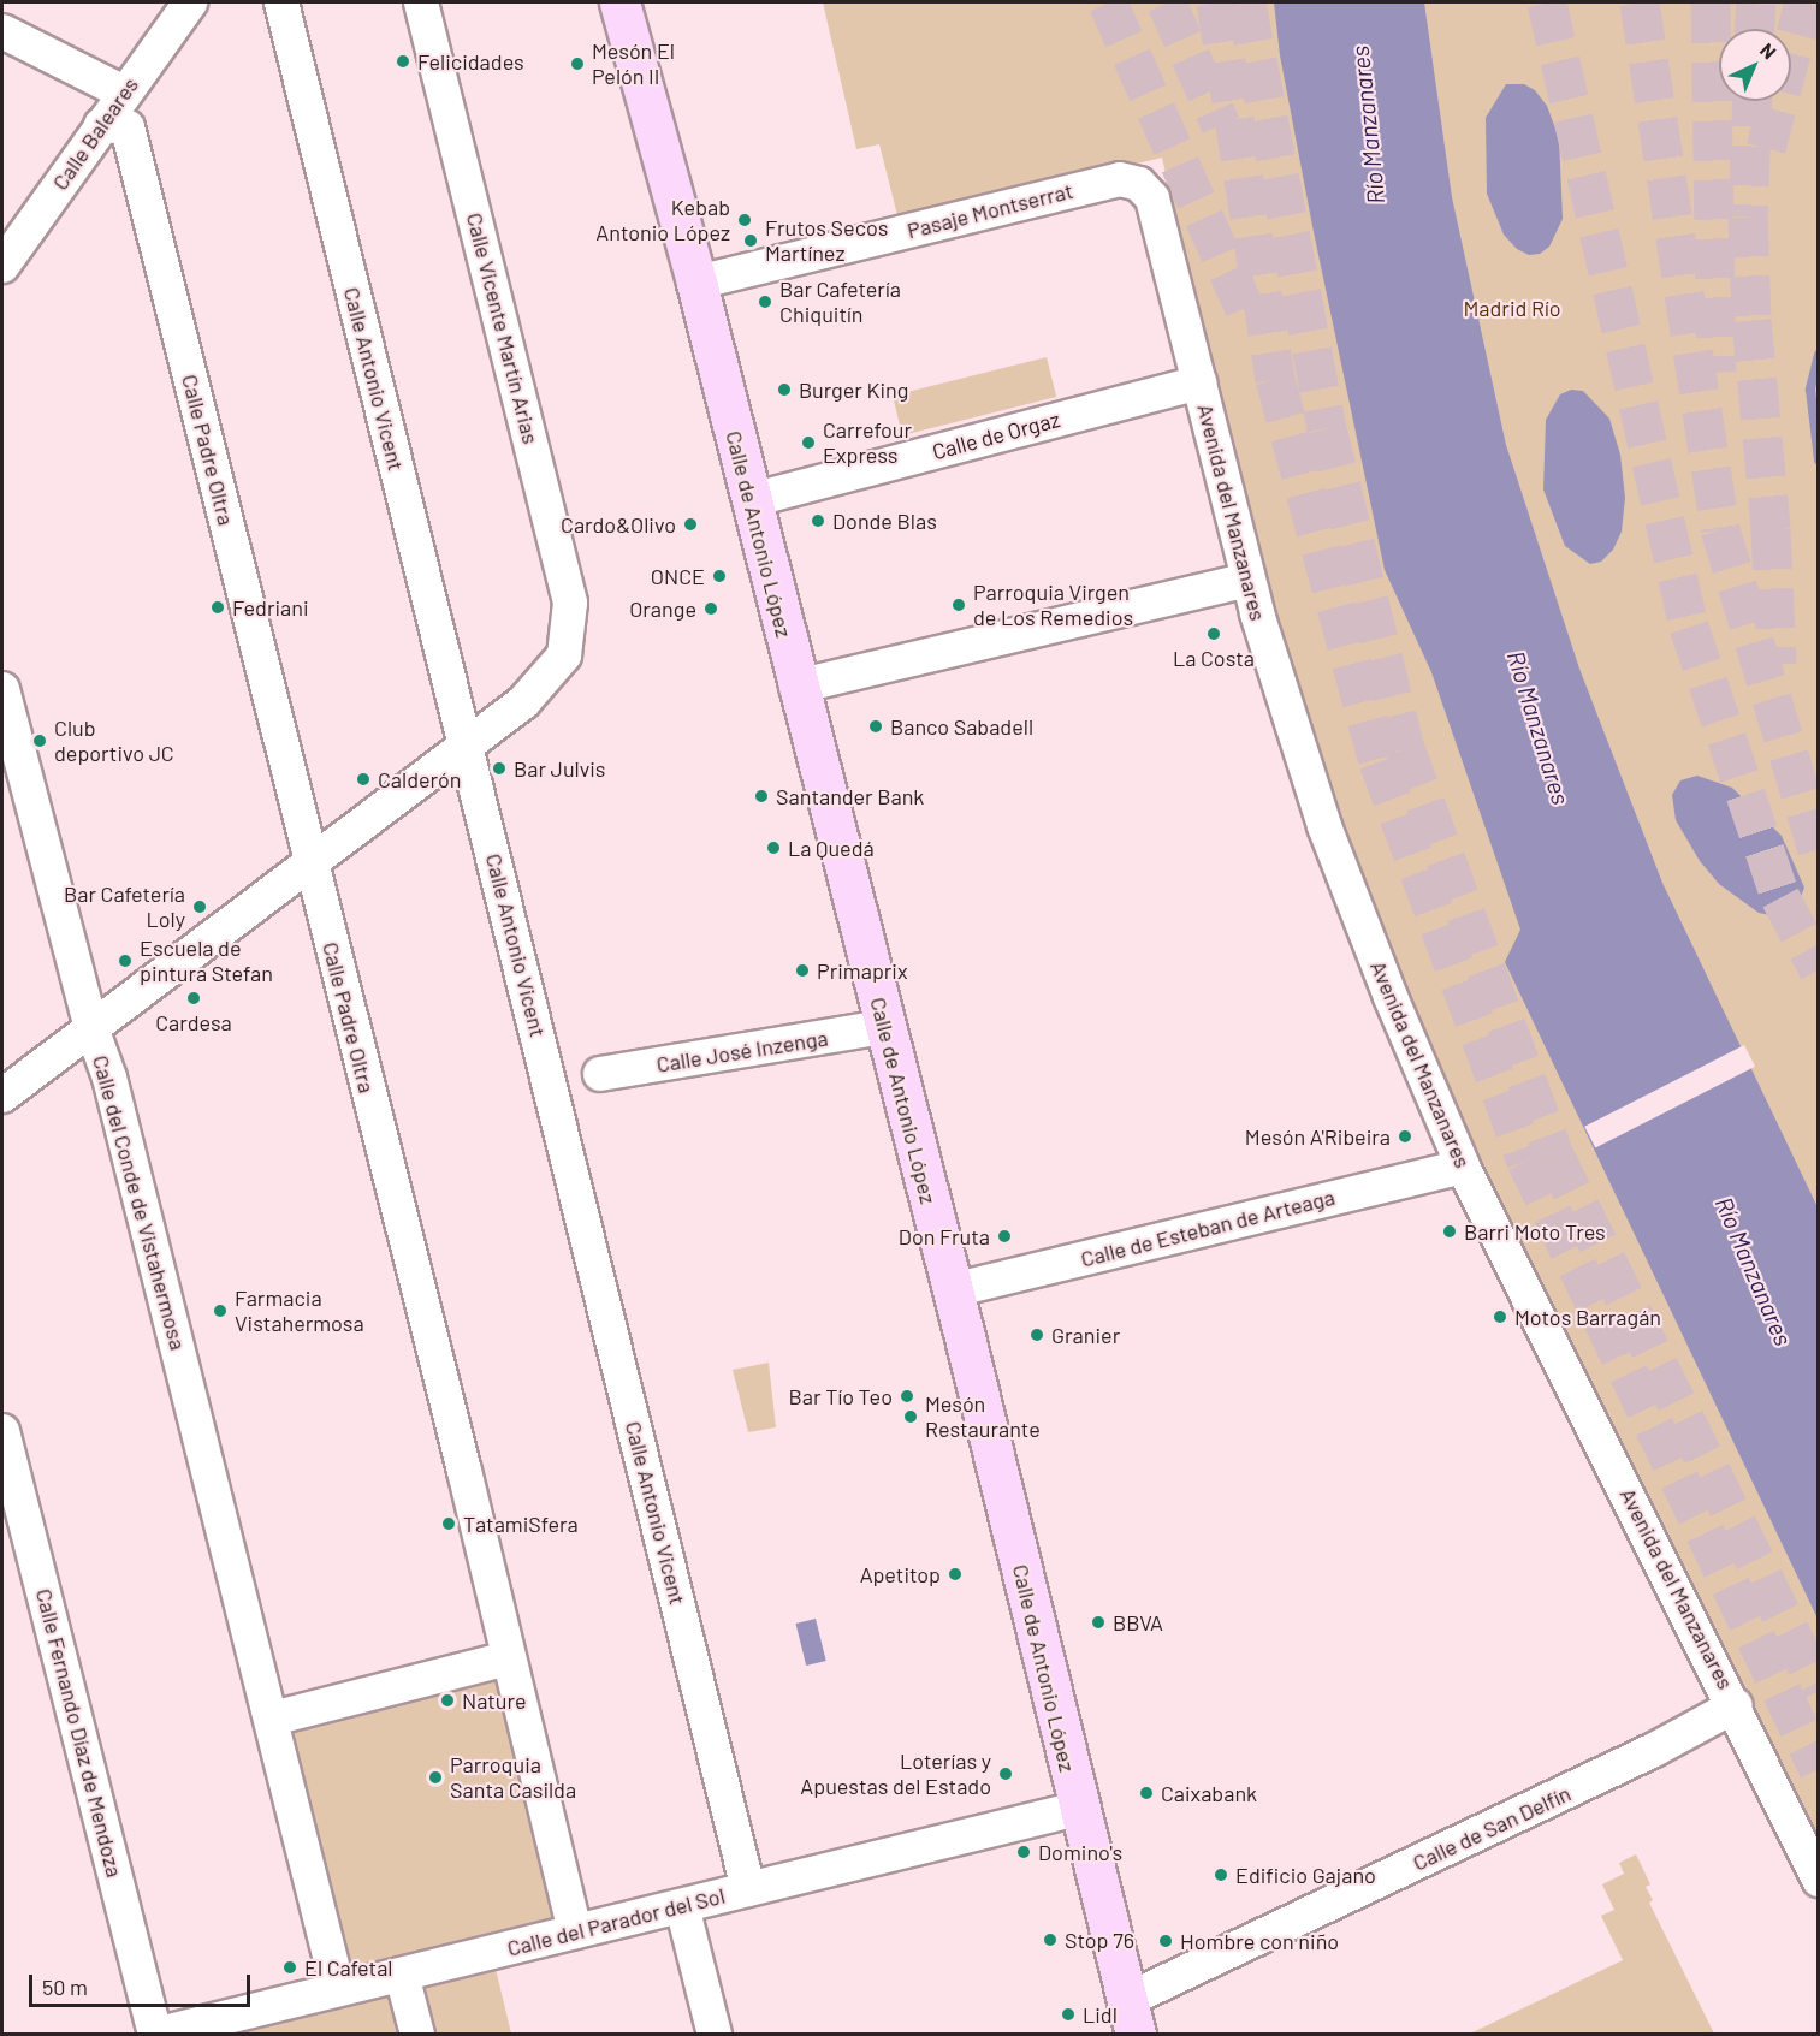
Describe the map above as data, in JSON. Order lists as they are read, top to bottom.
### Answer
{
  "streets": {
    "main road": ["Calle de Antonio López"],
    "street": [
      "Calle Baleares",
      "Pasaje Montserrat",
      "Calle Vicente Martín Arias",
      "Calle Antonio Vicent",
      "Calle de Orgaz",
      "Calle Padre Oltra",
      "Avenida del Manzanares",
      "Calle José Inzenga",
      "Calle del Conde de Vistahermosa",
      "Calle de Esteban de Arteaga",
      "Calle Fernando Díaz de Mendoza",
      "Calle de San Delfín",
      "Calle del Parador del Sol"
    ]
  },
  "crossings": [
    ["Calle Baleares", "Calle Padre Oltra"],
    ["Pasaje Montserrat", "Avenida del Manzanares"],
    ["Pasaje Montserrat", "Calle de Antonio López"],
    ["Calle Vicente Martín Arias", "Calle Antonio Vicent"],
    ["Calle Antonio Vicent", "Calle del Parador del Sol"],
    ["Calle de Orgaz", "Avenida del Manzanares"],
    ["Calle de Orgaz", "Calle de Antonio López"],
    ["Calle Padre Oltra", "Calle del Parador del Sol"],
    ["Avenida del Manzanares", "Calle de Esteban de Arteaga"],
    ["Avenida del Manzanares", "Calle de San Delfín"],
    ["Calle de Antonio López", "Calle José Inzenga"],
    ["Calle de Antonio López", "Calle de Esteban de Arteaga"],
    ["Calle de Antonio López", "Calle de San Delfín"],
    ["Calle de Antonio López", "Calle del Parador del Sol"],
    ["Calle del Conde de Vistahermosa", "Calle del Parador del Sol"],
    ["Calle Fernando Díaz de Mendoza", "Calle del Parador del Sol"]
  ],
  "water": ["Río Manzanares"],
  "parks": ["Madrid Río"],
  "places": [
    "Felicidades",
    "Mesón El Pelón II",
    "Kebab Antonio López",
    "Frutos Secos Martínez",
    "Bar Cafetería Chiquitín",
    "Burger King",
    "Carrefour Express",
    "Donde Blas",
    "Cardo&Olivo",
    "ONCE",
    "Parroquia Virgen de Los Remedios",
    "Fedriani",
    "Orange",
    "La Costa",
    "Banco Sabadell",
    "Club deportivo JC",
    "Bar Julvis",
    "Calderón",
    "Santander Bank",
    "La Quedá",
    "Bar Cafetería Loly",
    "Escuela de pintura Stefan",
    "Primaprix",
    "Cardesa",
    "Mesón A'Ribeira",
    "Barri Moto Tres",
    "Don Fruta",
    "Farmacia Vistahermosa",
    "Motos Barragán",
    "Granier",
    "Bar Tío Teo",
    "Mesón Restaurante",
    "TatamiSfera",
    "Apetitop",
    "BBVA",
    "Nature",
    "Loterías y Apuestas del Estado",
    "Parroquia Santa Casilda",
    "Caixabank",
    "Domino's",
    "Edificio Gajano",
    "Stop 76",
    "Hombre con niño",
    "El Cafetal",
    "Lidl"
  ],
  "scale_bar": "50 m",
  "north": "top right"
}
